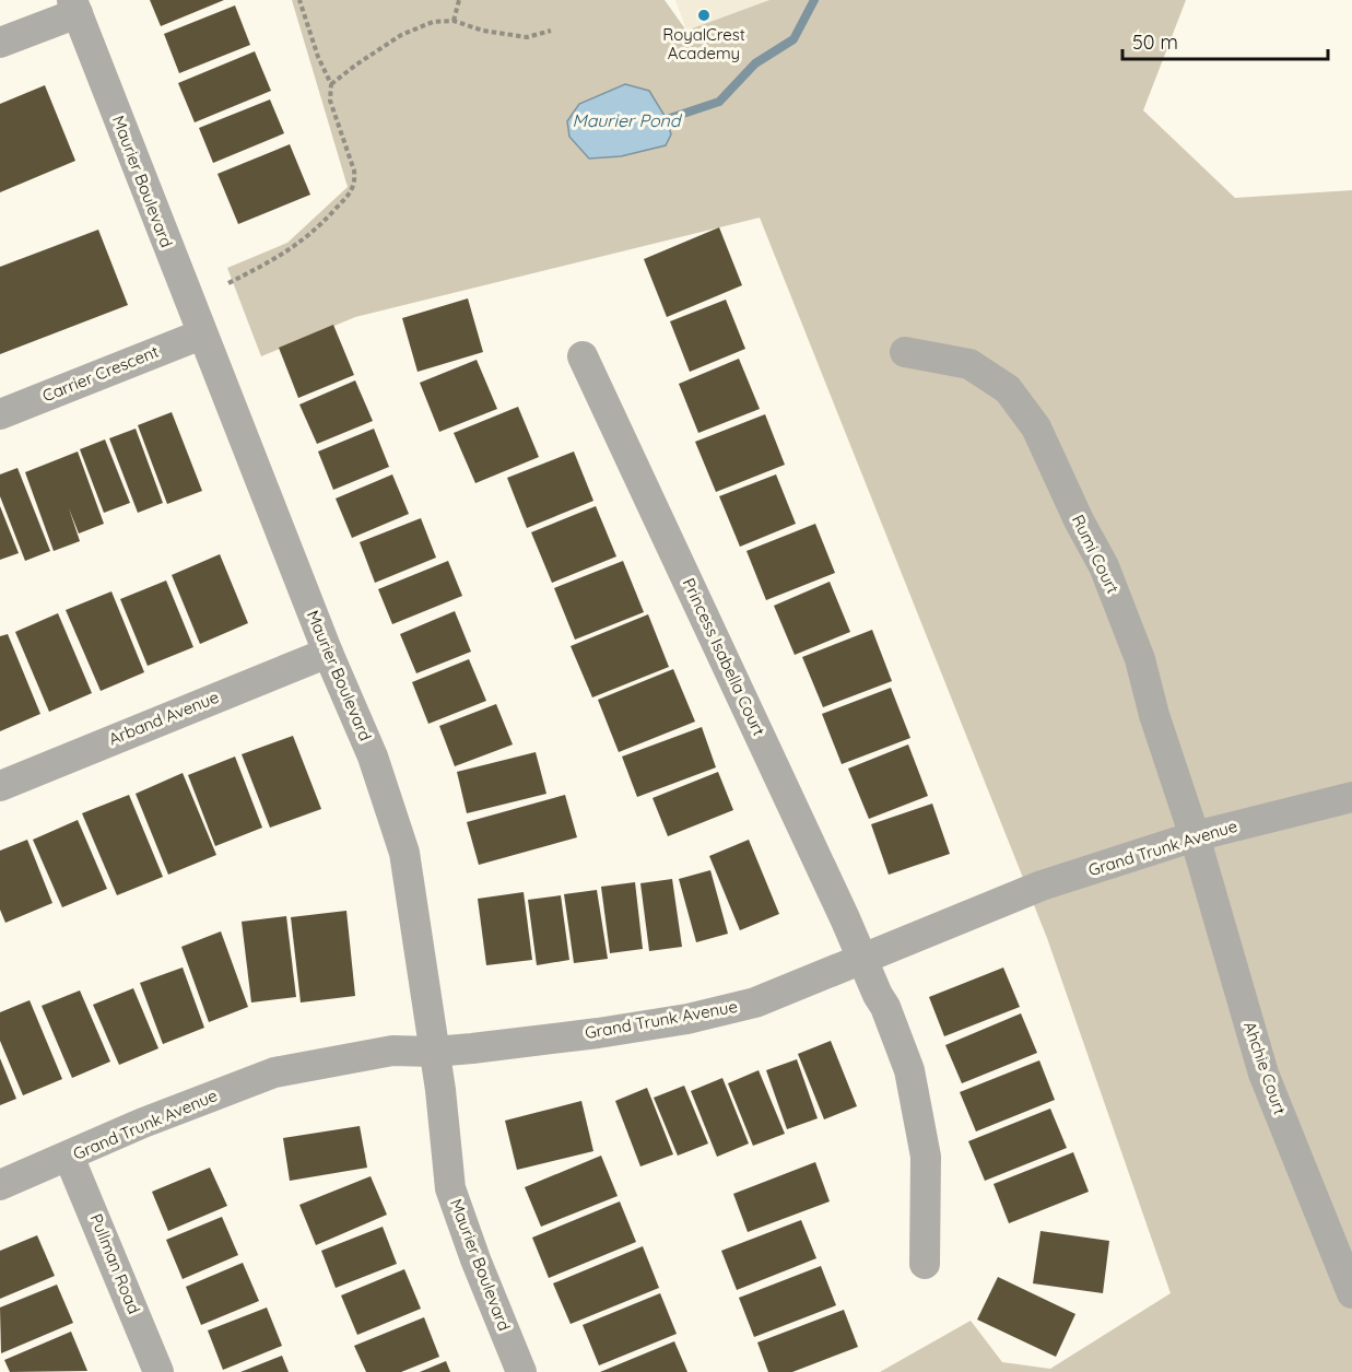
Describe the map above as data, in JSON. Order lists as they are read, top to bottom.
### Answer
{
  "streets": {
    "street": [
      "Maurier Boulevard",
      "Carrier Crescent",
      "Rumi Court",
      "Princess Isabella Court",
      "Arband Avenue",
      "Grand Trunk Avenue",
      "Ahchie Court",
      "Pullman Road"
    ]
  },
  "crossings": [
    ["Maurier Boulevard", "Carrier Crescent"],
    ["Maurier Boulevard", "Arband Avenue"],
    ["Maurier Boulevard", "Grand Trunk Avenue"],
    ["Rumi Court", "Grand Trunk Avenue"],
    ["Rumi Court", "Ahchie Court"],
    ["Princess Isabella Court", "Grand Trunk Avenue"],
    ["Grand Trunk Avenue", "Ahchie Court"],
    ["Grand Trunk Avenue", "Pullman Road"]
  ],
  "water": ["Maurier Pond"],
  "places": ["RoyalCrest Academy"],
  "scale_bar": "50 m"
}
